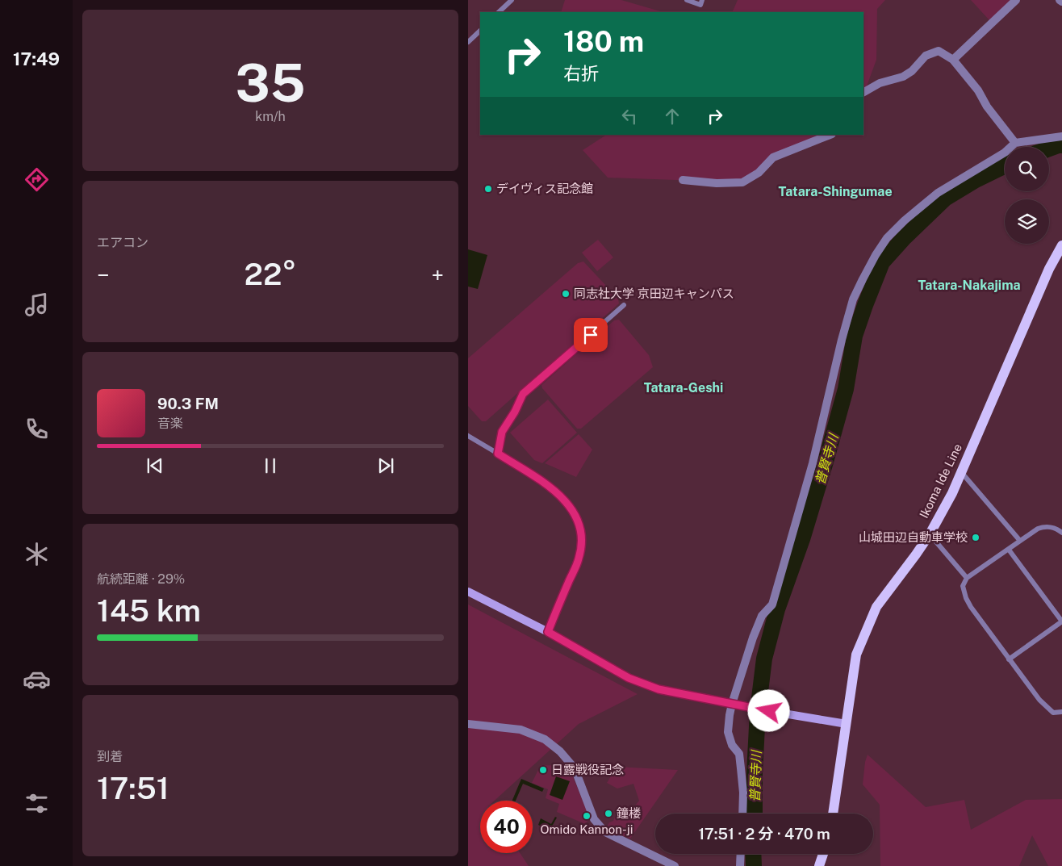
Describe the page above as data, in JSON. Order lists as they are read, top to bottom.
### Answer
{
  "streets": {
    "main road": ["Ikoma Ide Line"]
  },
  "districts": ["Tatara-Shingumae", "Tatara-Nakajima", "Tatara-Geshi"],
  "water": ["普賢寺川"],
  "places": [
    "デイヴィス記念館",
    "同志社大学 京田辺キャンパス",
    "山城田辺自動車学校",
    "日露戦役記念",
    "鐘楼",
    "Omido Kannon-ji"
  ],
  "page": {
    "tabs": "17:49",
    "tile": [
      ["35", "km/h"],
      "エアコン",
      ["航続距離 · 29%", "145 km"],
      ["到着", "17:51"]
    ],
    "turn": ["180 m", "右折"],
    "heat": ["−", "22°", "+"],
    "song": ["90.3 FM", "音楽"],
    "limit": "40",
    "trip": "17:51 · 2 分 · 470 m"
  }
}
